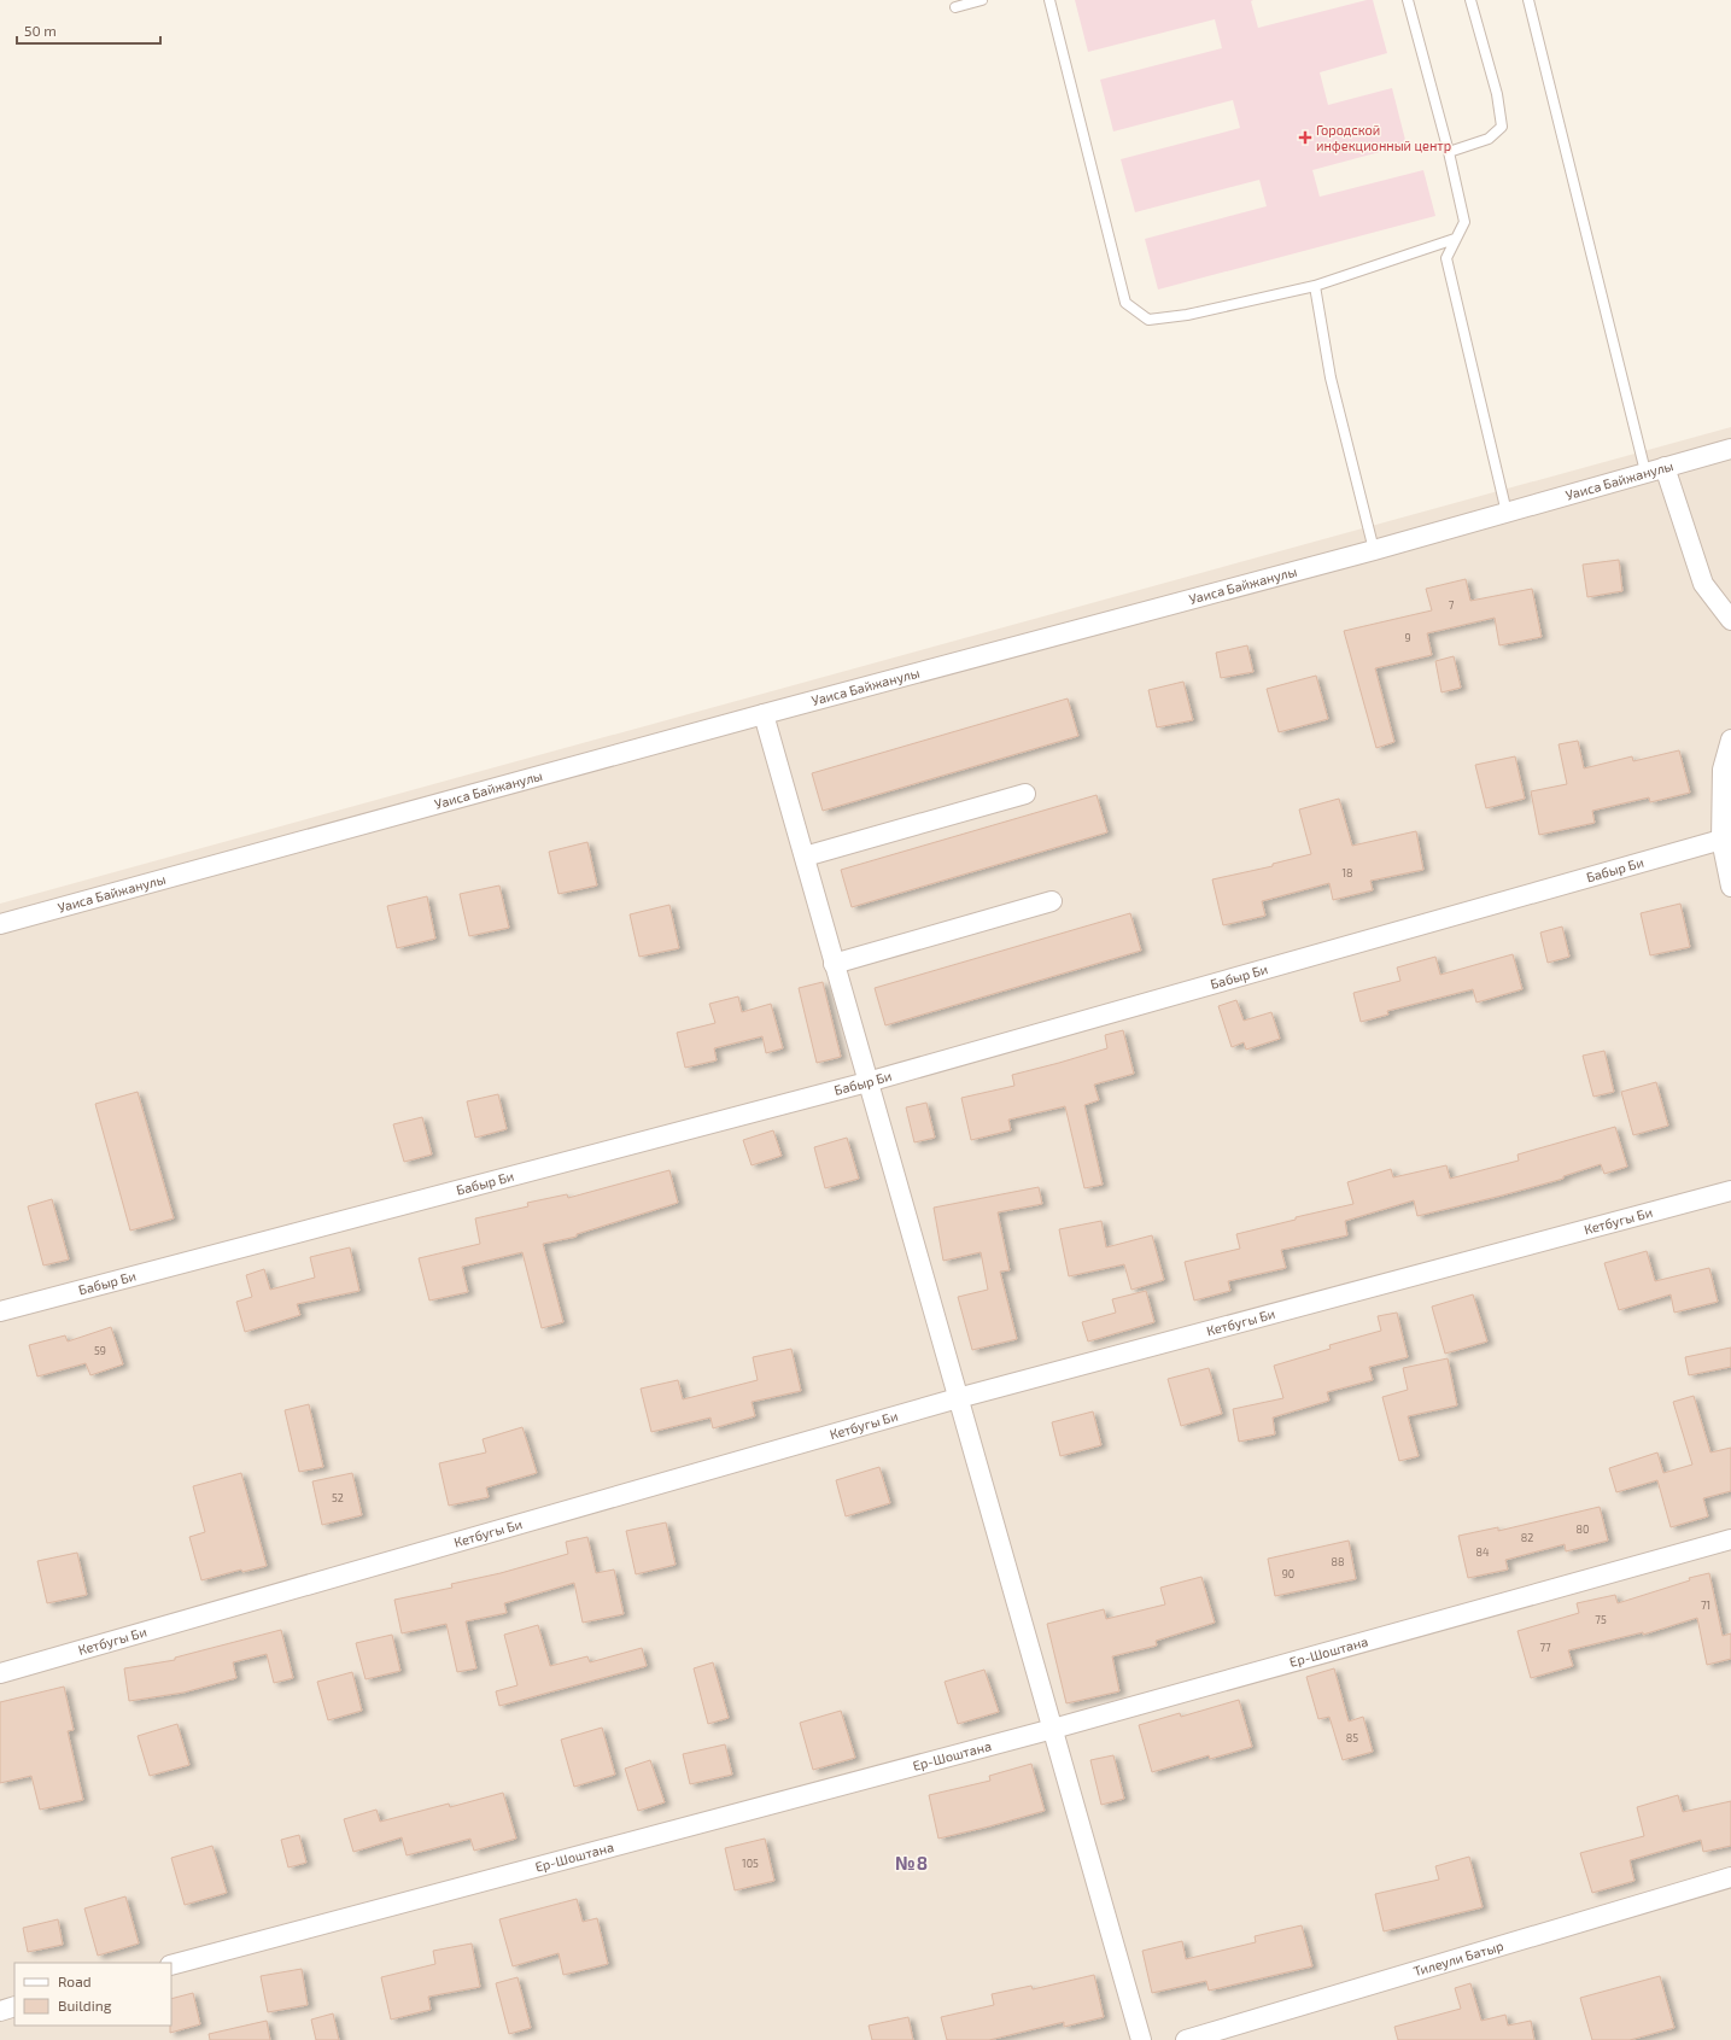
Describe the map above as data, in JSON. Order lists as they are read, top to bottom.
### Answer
{
  "streets": {
    "street": [
      "Уаиса Байжанулы",
      "Бабыр Би",
      "Кетбугы Би",
      "Ер-Шоштана",
      "Тилеули Батыр"
    ]
  },
  "districts": ["№8"],
  "places": {
    "health": ["Городской инфекционный центр"]
  },
  "house_numbers": [
    "7",
    "9",
    "18",
    "59",
    "52",
    "80",
    "82",
    "84",
    "88",
    "90",
    "71",
    "75",
    "77",
    "85",
    "105"
  ],
  "legend": ["Road", "Building"],
  "scale_bar": "50 m"
}
